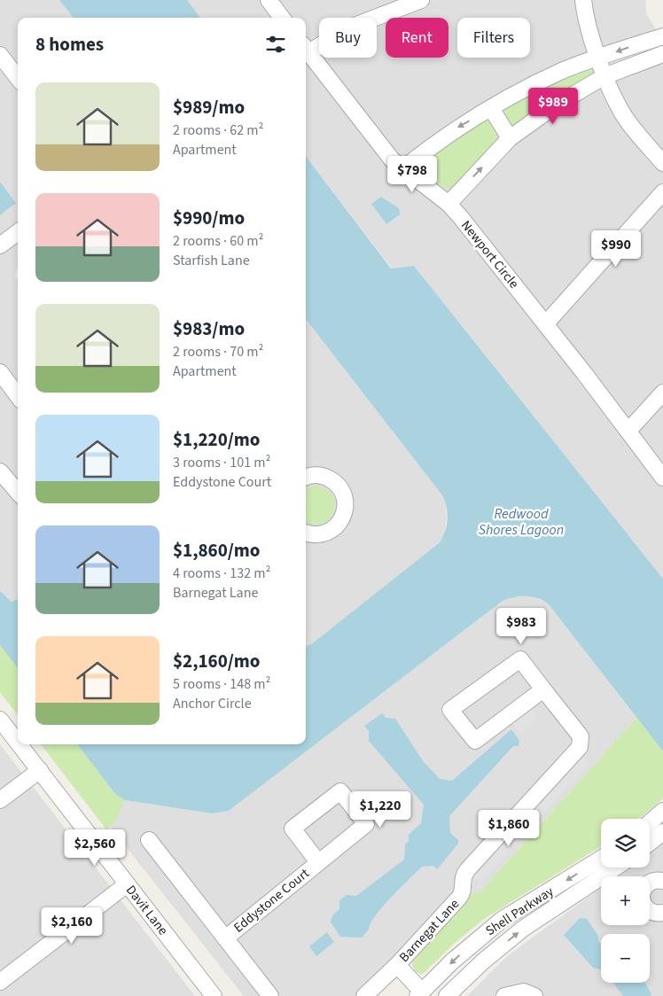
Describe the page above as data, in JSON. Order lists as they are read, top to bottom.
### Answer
{
  "streets": {
    "street": [
      "Newport Circle",
      "Eddystone Court",
      "Davit Lane",
      "Shell Parkway",
      "Barnegat Lane"
    ]
  },
  "crossings": [
    ["Shell Parkway", "Barnegat Lane"]
  ],
  "water": ["Redwood Shores Lagoon"],
  "page": {
    "chip": ["Buy", "Rent", "Filters"],
    "heading": "8 homes",
    "list": [
      {
        "name": "$989/mo",
        "note": "2 rooms · 62 m² · Apartment"
      },
      {
        "name": "$990/mo",
        "note": "2 rooms · 60 m² · Starfish Lane"
      },
      {
        "name": "$983/mo",
        "note": "2 rooms · 70 m² · Apartment"
      },
      {
        "name": "$1,220/mo",
        "note": "3 rooms · 101 m² · Eddystone Court"
      },
      {
        "name": "$1,860/mo",
        "note": "4 rooms · 132 m² · Barnegat Lane"
      },
      {
        "name": "$2,160/mo",
        "note": "5 rooms · 148 m² · Anchor Circle"
      }
    ],
    "price": [
      "$989",
      "$798",
      "$990",
      "$983",
      "$1,220",
      "$1,860",
      "$2,560",
      "$2,160"
    ],
    "map_buttons": ["+", "−"]
  }
}
